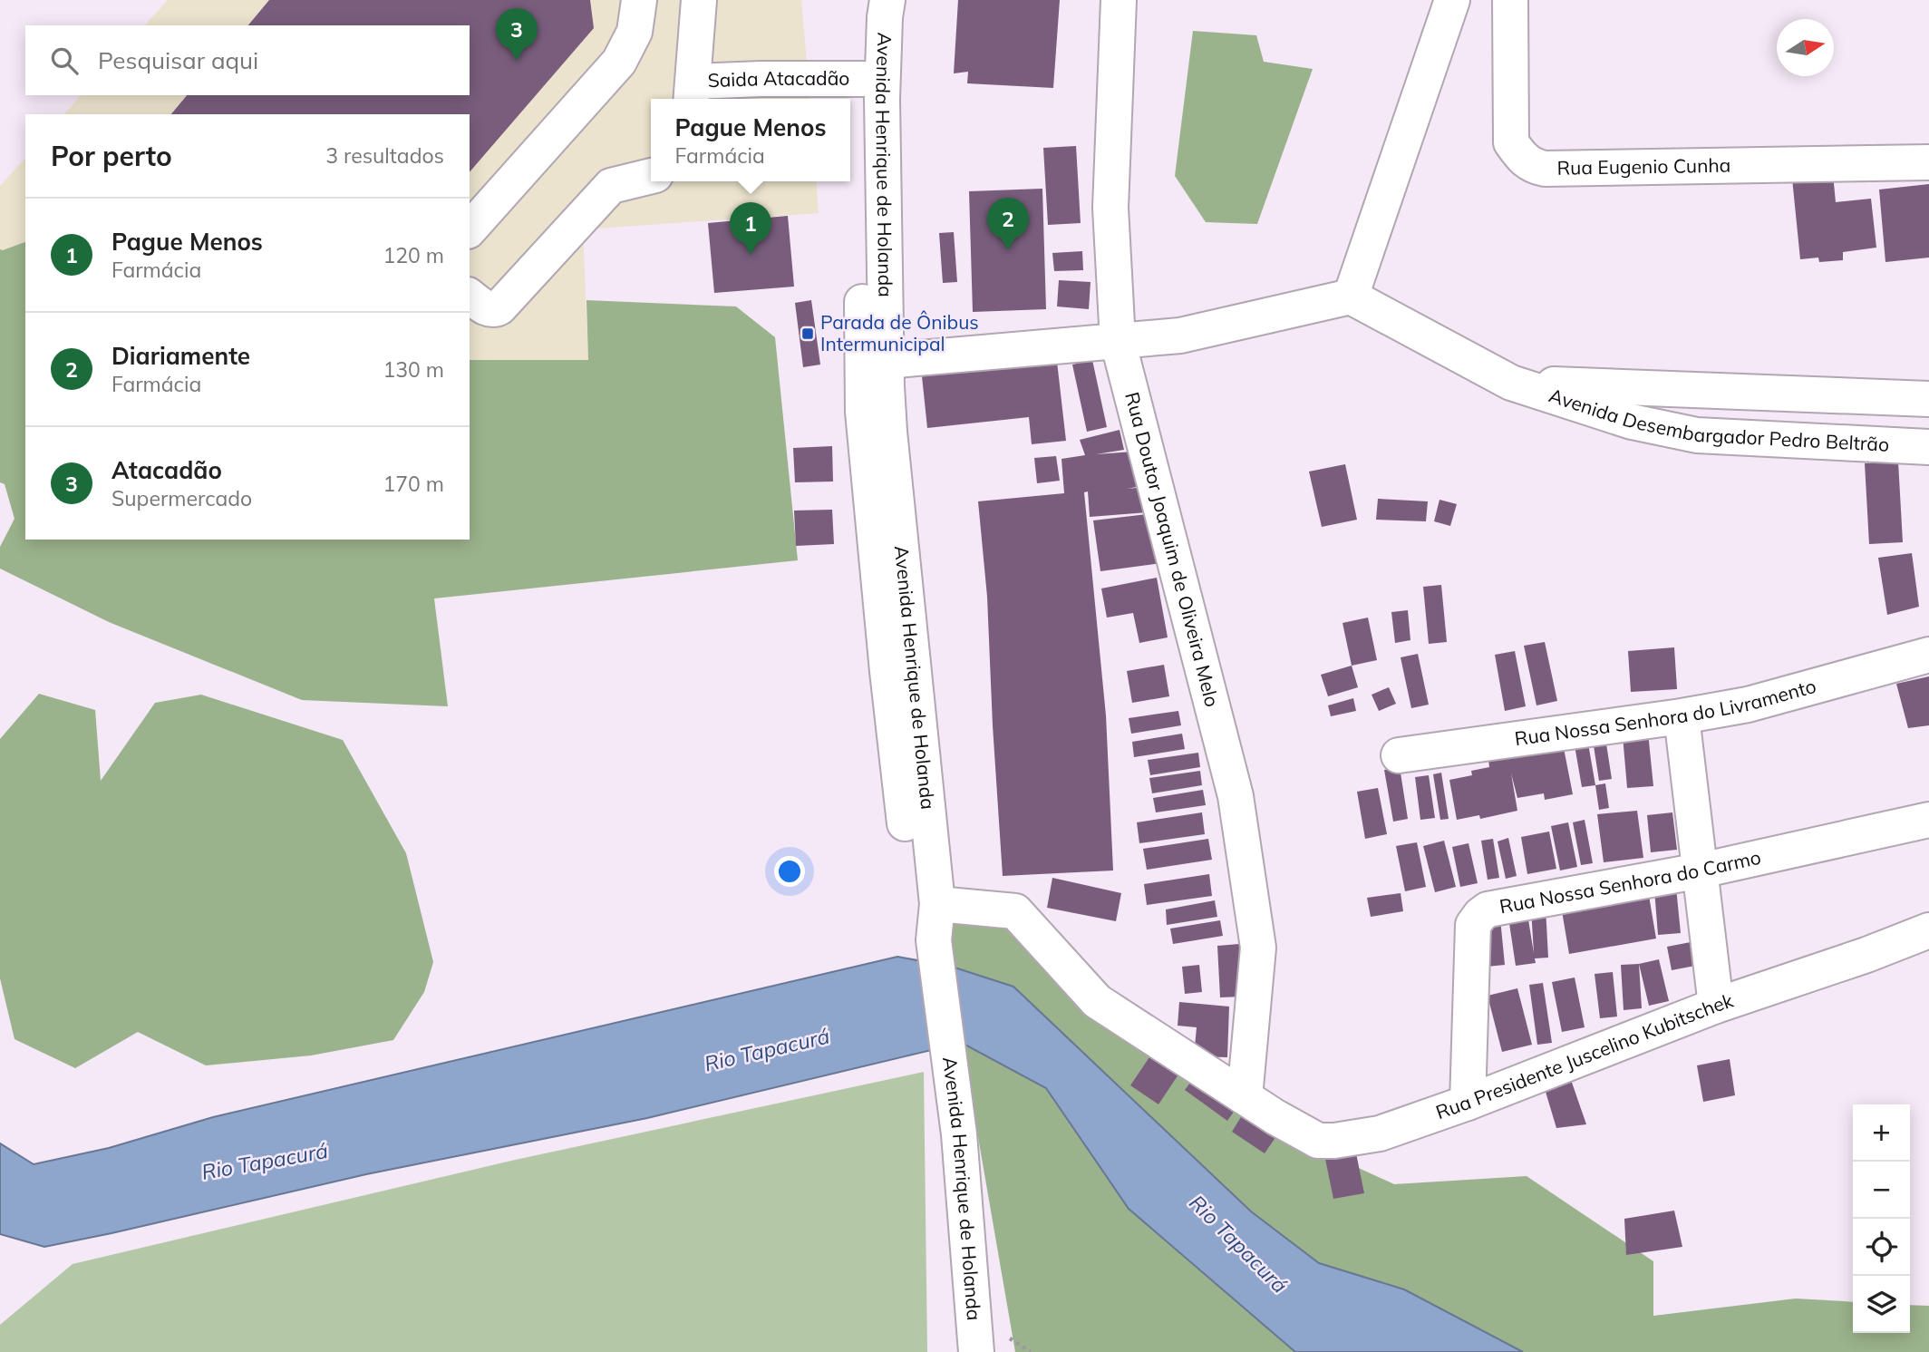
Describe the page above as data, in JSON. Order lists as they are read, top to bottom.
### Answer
{
  "streets": {
    "street": [
      "Saida Atacadão",
      "Avenida Henrique de Holanda",
      "Rua Eugenio Cunha",
      "Avenida Desembargador Pedro Beltrão",
      "Rua Doutor Joaquim de Oliveira Melo",
      "Rua Nossa Senhora do Livramento",
      "Rua Nossa Senhora do Carmo",
      "Rua Presidente Juscelino Kubitschek"
    ]
  },
  "crossings": [
    ["Avenida Henrique de Holanda", "Rua Presidente Juscelino Kubitschek"],
    ["Rua Doutor Joaquim de Oliveira Melo", "Rua Presidente Juscelino Kubitschek"],
    ["Rua Nossa Senhora do Carmo", "Rua Presidente Juscelino Kubitschek"]
  ],
  "water": ["Rio Tapacurá"],
  "places": {
    "transit": ["Parada de Ônibus Intermunicipal"]
  },
  "north": "right",
  "page": {
    "pins": ["3", "2", "1"],
    "search": "Pesquisar aqui",
    "popup": ["Pague Menos", "Farmácia"],
    "heading": ["Por perto", "3 resultados"],
    "list": [
      {
        "mark": "1",
        "name": "Pague Menos",
        "note": "Farmácia",
        "value": "120 m"
      },
      {
        "mark": "2",
        "name": "Diariamente",
        "note": "Farmácia",
        "value": "130 m"
      },
      {
        "mark": "3",
        "name": "Atacadão",
        "note": "Supermercado",
        "value": "170 m"
      }
    ],
    "map_buttons": ["+", "−"]
  }
}
